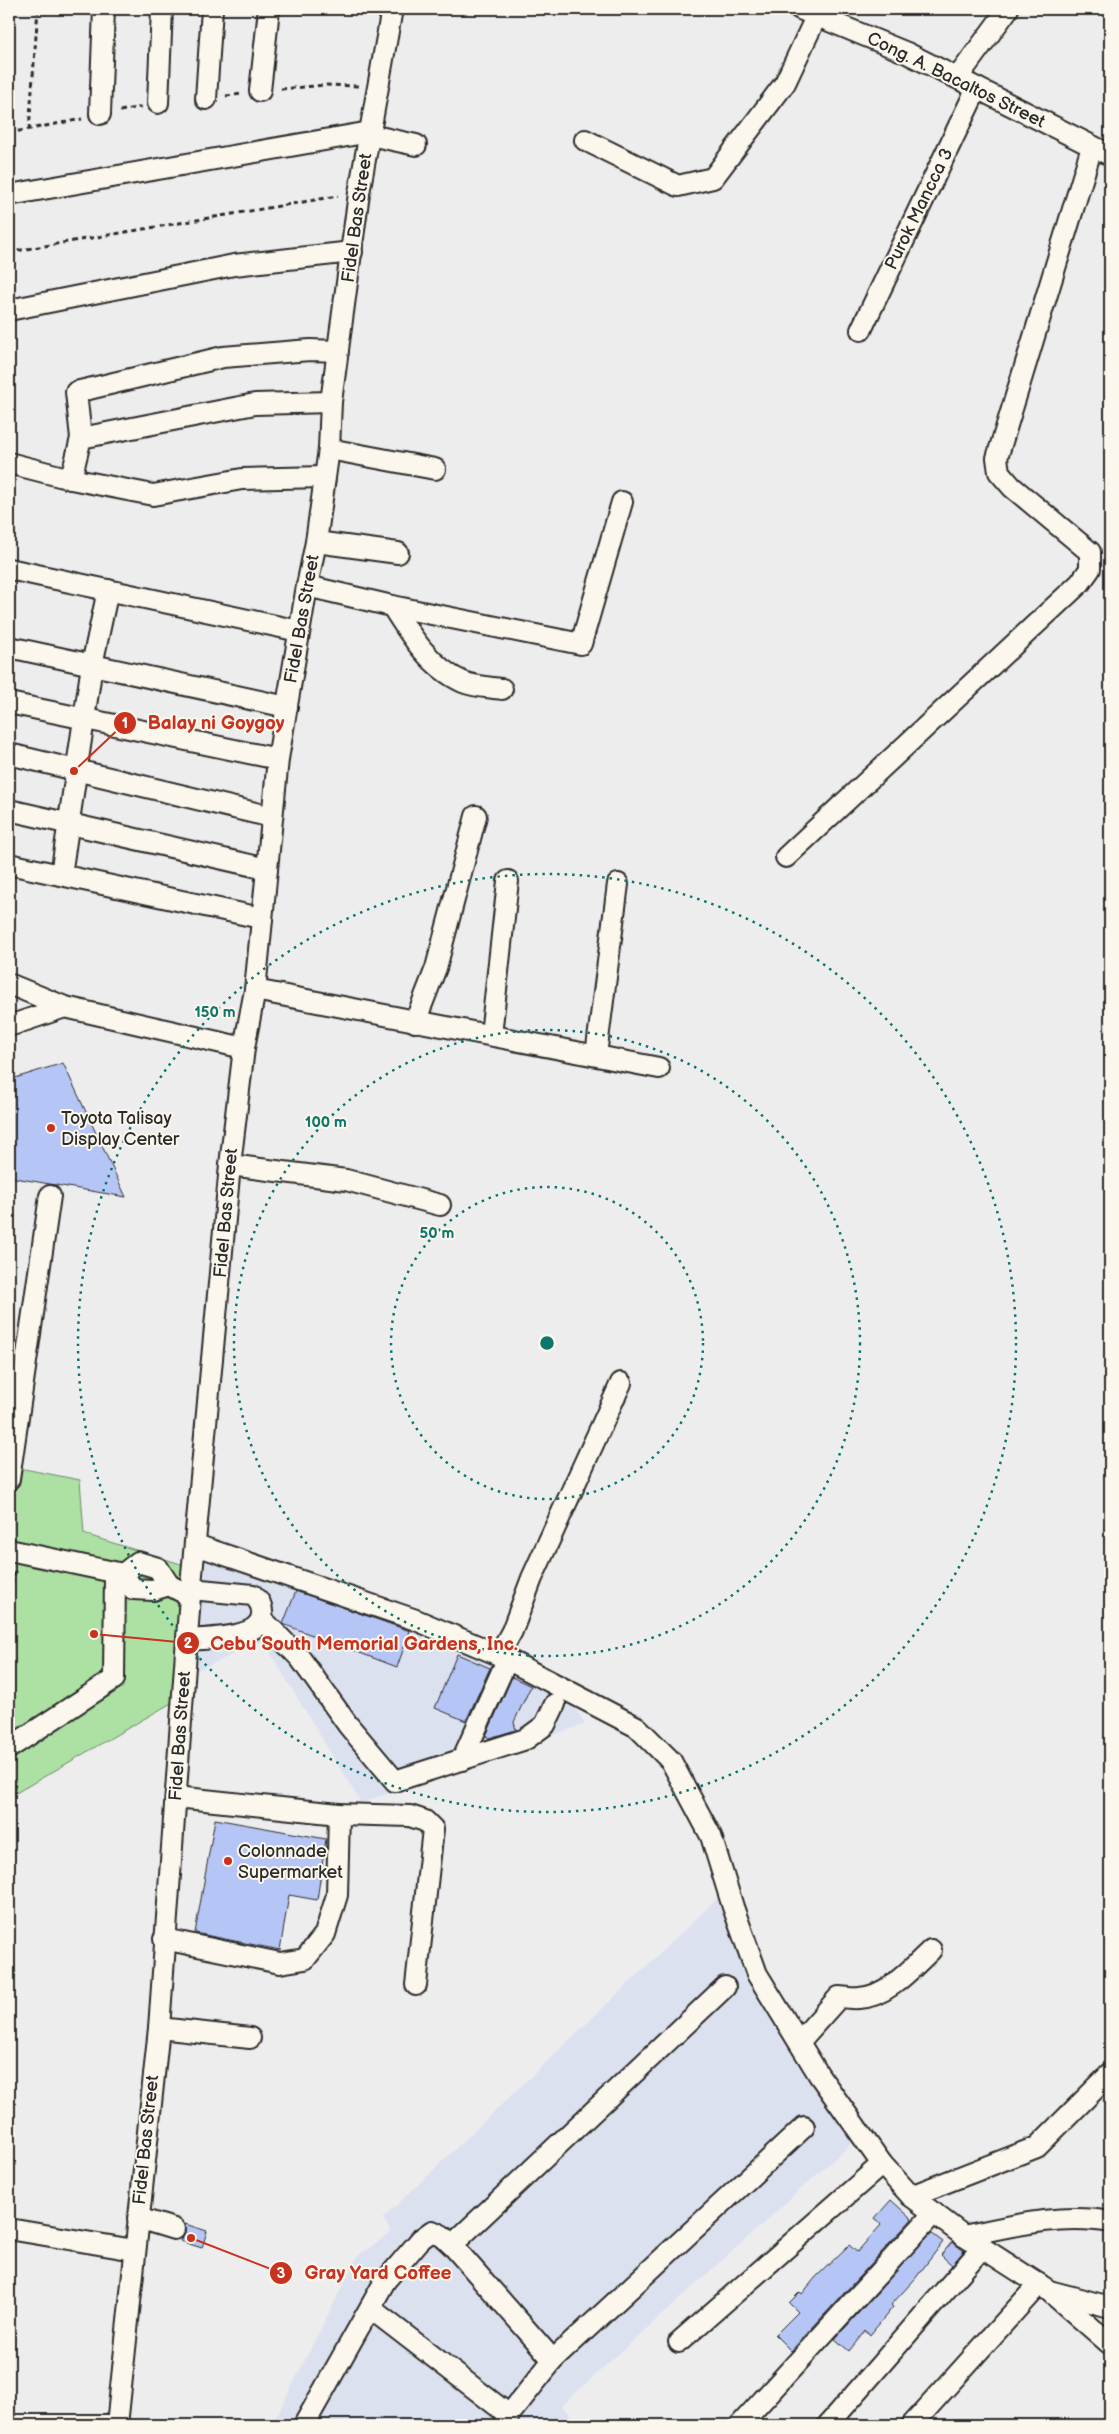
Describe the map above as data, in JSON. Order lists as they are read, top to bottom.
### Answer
{
  "streets": {
    "street": ["Cong. A. Bacaltos Street", "Purok Mancca 3", "Fidel Bas Street"]
  },
  "crossings": [
    ["Cong. A. Bacaltos Street", "Purok Mancca 3"]
  ],
  "places": [
    "Balay ni Goygoy",
    "Toyota Talisay Display Center",
    "Cebu South Memorial Gardens, Inc.",
    "Colonnade Supermarket",
    "Gray Yard Coffee"
  ],
  "rings": ["150 m", "100 m", "50 m"]
}
